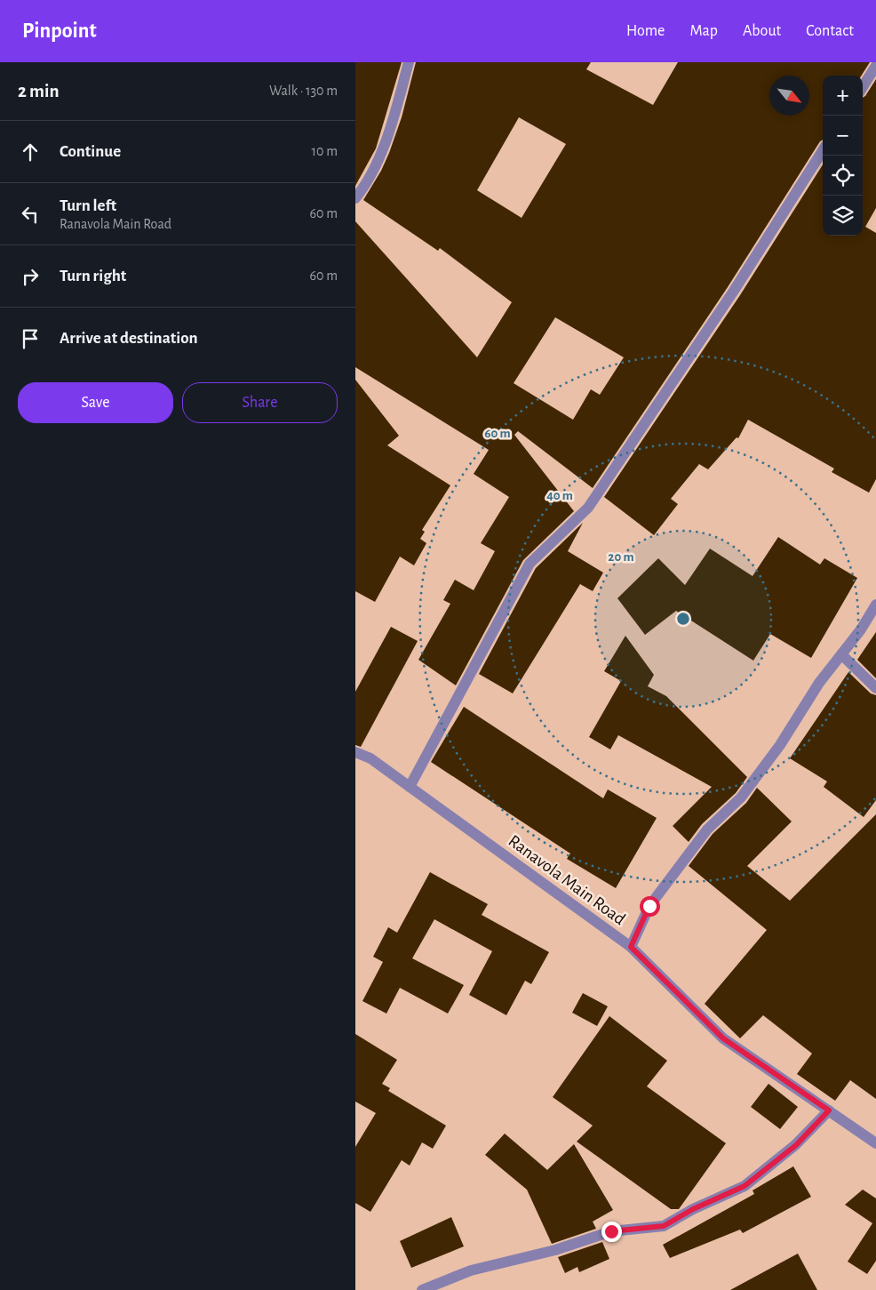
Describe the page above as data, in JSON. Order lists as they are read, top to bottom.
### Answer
{
  "streets": {
    "street": ["Ranavola Main Road"]
  },
  "north": "bottom right",
  "page": {
    "header": "Pinpoint",
    "nav": [
      "Home",
      "Map",
      "About",
      "Contact"
    ],
    "heading": ["2 min", "Walk · 130 m"],
    "map_buttons": ["+", "−"],
    "list": [
      ["Continue", "10 m"],
      ["Turn left", "Ranavola Main Road", "60 m"],
      ["Turn right", "60 m"],
      "Arrive at destination"
    ],
    "buttons": ["Save", "Share"]
  },
  "rings": ["60 m", "40 m", "20 m"]
}
